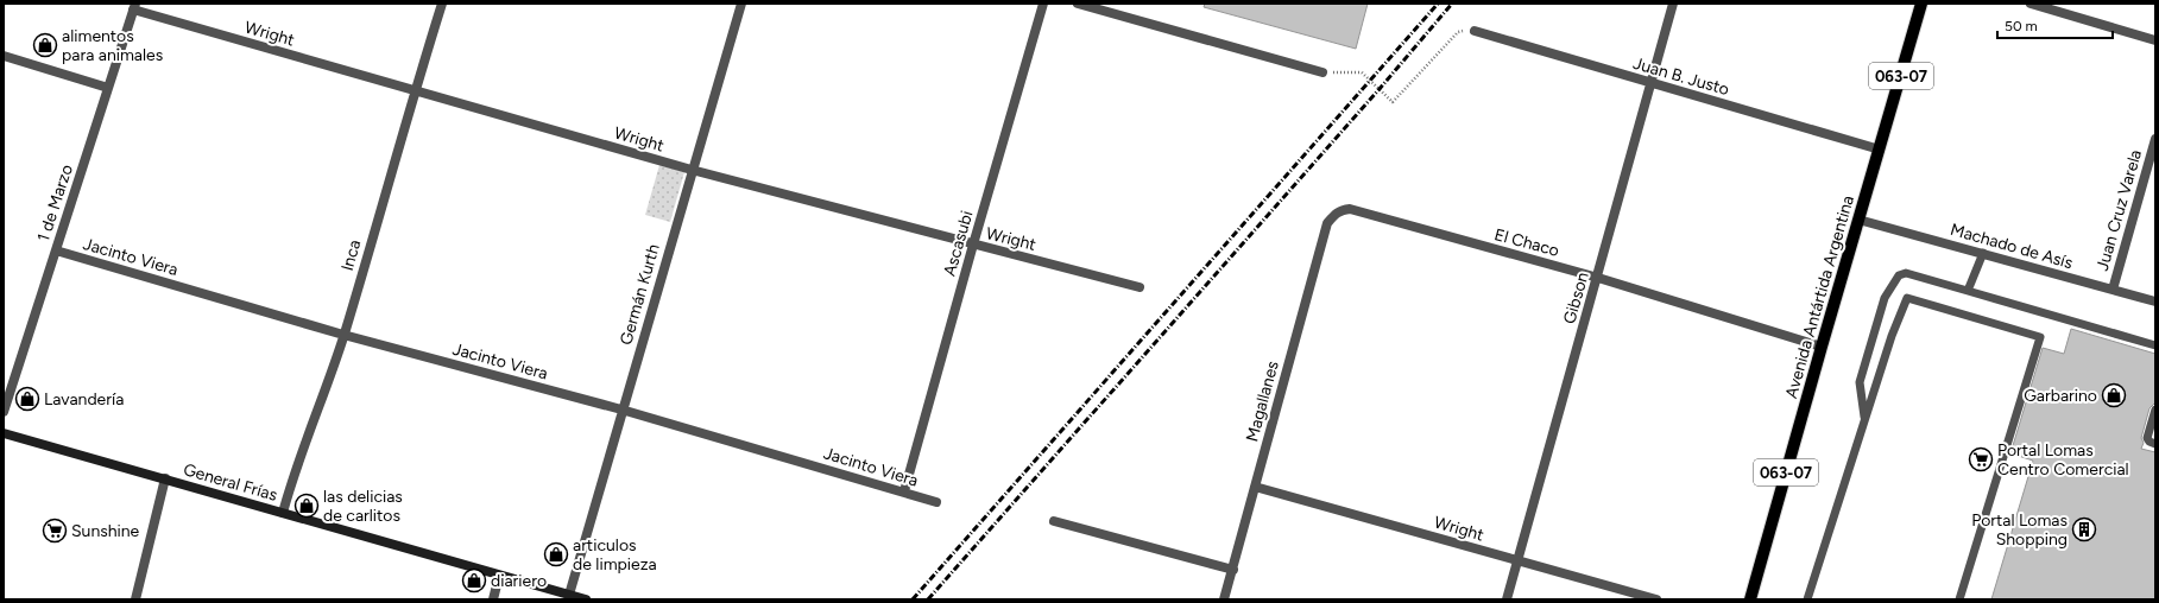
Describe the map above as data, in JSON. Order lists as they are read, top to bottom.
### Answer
{
  "streets": {
    "main road": ["063-07", "Avenida Antártida Argentina", "General Frías"],
    "street": [
      "Wright",
      "Juan B. Justo",
      "1 de Marzo",
      "Juan Cruz Varela",
      "El Chaco",
      "Ascasubi",
      "Machado de Asís",
      "Inca",
      "Jacinto Viera",
      "Germán Kurth",
      "Gibson",
      "Magallanes"
    ]
  },
  "crossings": [
    ["Wright", "1 de Marzo"],
    ["Wright", "Ascasubi"],
    ["Wright", "Inca"],
    ["Wright", "Germán Kurth"],
    ["Wright", "Gibson"],
    ["Wright", "Magallanes"],
    ["Juan B. Justo", "Avenida Antártida Argentina"],
    ["Juan B. Justo", "Gibson"],
    ["1 de Marzo", "Jacinto Viera"],
    ["Juan Cruz Varela", "Machado de Asís"],
    ["El Chaco", "Avenida Antártida Argentina"],
    ["El Chaco", "Gibson"],
    ["El Chaco", "Magallanes"],
    ["Ascasubi", "Jacinto Viera"],
    ["Machado de Asís", "Avenida Antártida Argentina"],
    ["Inca", "Jacinto Viera"],
    ["Inca", "General Frías"],
    ["Jacinto Viera", "Germán Kurth"],
    ["Germán Kurth", "General Frías"]
  ],
  "places": {
    "shop": [
      "alimentos para animales",
      "Garbarino",
      "Lavandería",
      "las delicias de carlitos",
      "articulos de limpieza",
      "diariero"
    ],
    "supermarket": ["Portal Lomas Centro Comercial", "Sunshine"],
    "building": ["Portal Lomas Shopping"]
  },
  "scale_bar": "50 m"
}
